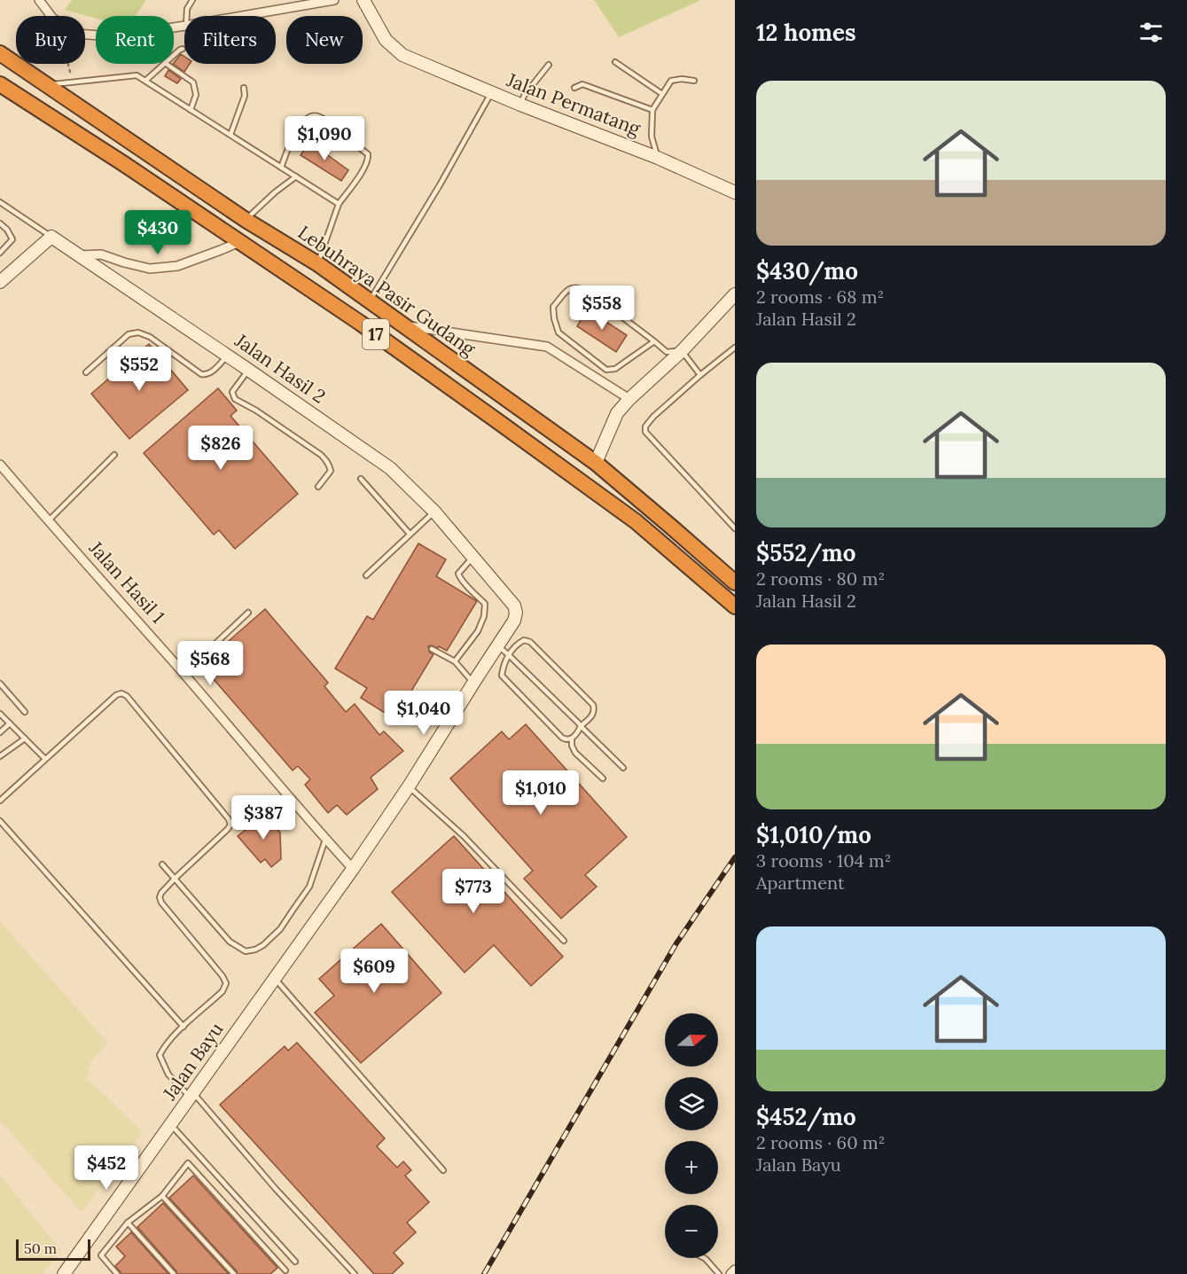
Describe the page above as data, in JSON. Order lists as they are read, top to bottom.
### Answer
{
  "streets": {
    "highway": ["Lebuhraya Pasir Gudang", "17"],
    "street": [
      "Jalan Permatang",
      "Jalan Hasil 2",
      "Jalan Hasil 1",
      "Jalan Bayu"
    ]
  },
  "crossings": [
    ["Jalan Hasil 1", "Jalan Bayu"]
  ],
  "scale_bar": "50 m",
  "north": "right",
  "page": {
    "heading": "12 homes",
    "chip": [
      "Buy",
      "Rent",
      "Filters",
      "New"
    ],
    "list": [
      {
        "name": "$430/mo",
        "note": "2 rooms · 68 m² · Jalan Hasil 2"
      },
      {
        "name": "$552/mo",
        "note": "2 rooms · 80 m² · Jalan Hasil 2"
      },
      {
        "name": "$1,010/mo",
        "note": "3 rooms · 104 m² · Apartment"
      },
      {
        "name": "$452/mo",
        "note": "2 rooms · 60 m² · Jalan Bayu"
      }
    ],
    "price": [
      "$1,090",
      "$430",
      "$558",
      "$552",
      "$826",
      "$568",
      "$1,040",
      "$1,010",
      "$387",
      "$773",
      "$609",
      "$452"
    ],
    "map_buttons": ["+", "−"],
    "scale": "50 m"
  }
}
